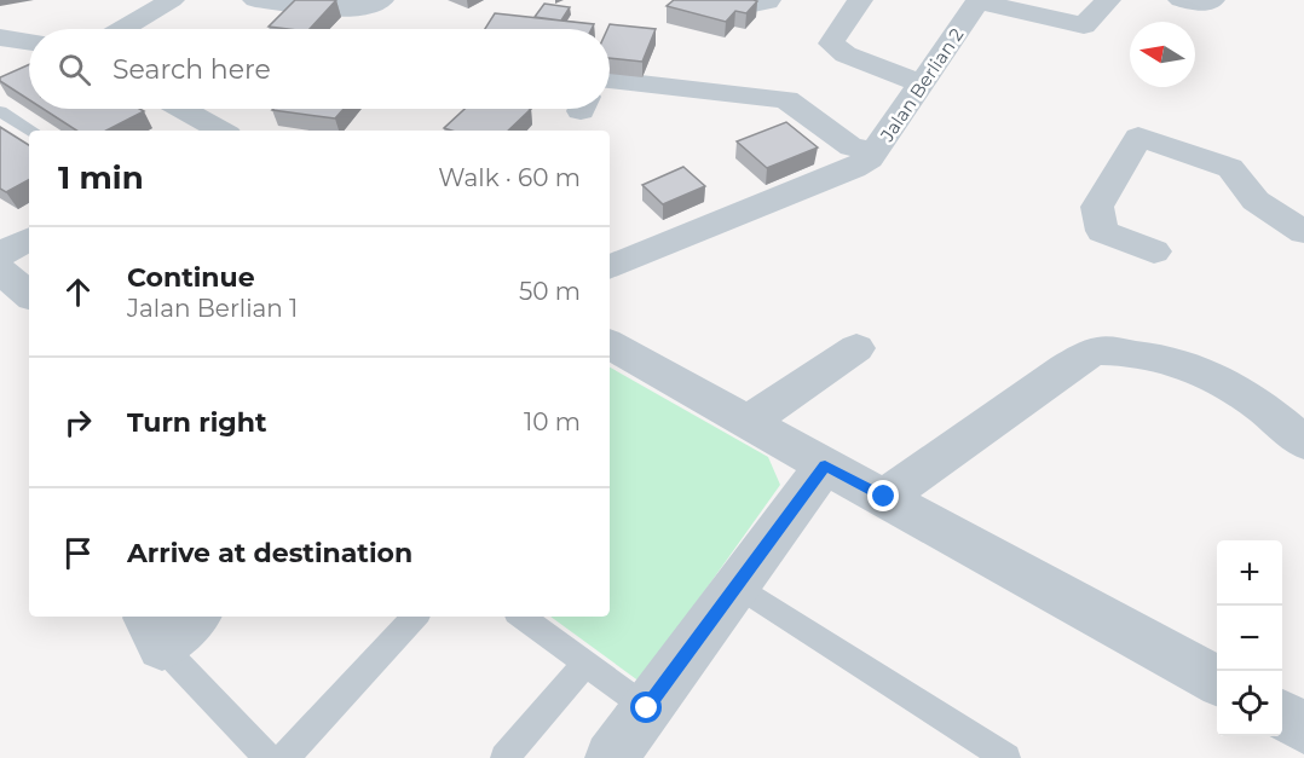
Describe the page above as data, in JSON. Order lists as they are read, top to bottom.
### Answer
{
  "streets": {
    "street": ["Jalan Berlian 2"]
  },
  "north": "left",
  "page": {
    "search": "Search here",
    "heading": ["1 min", "Walk · 60 m"],
    "list": [
      ["Continue", "Jalan Berlian 1", "50 m"],
      ["Turn right", "10 m"],
      "Arrive at destination"
    ],
    "map_buttons": ["+", "−"]
  }
}
